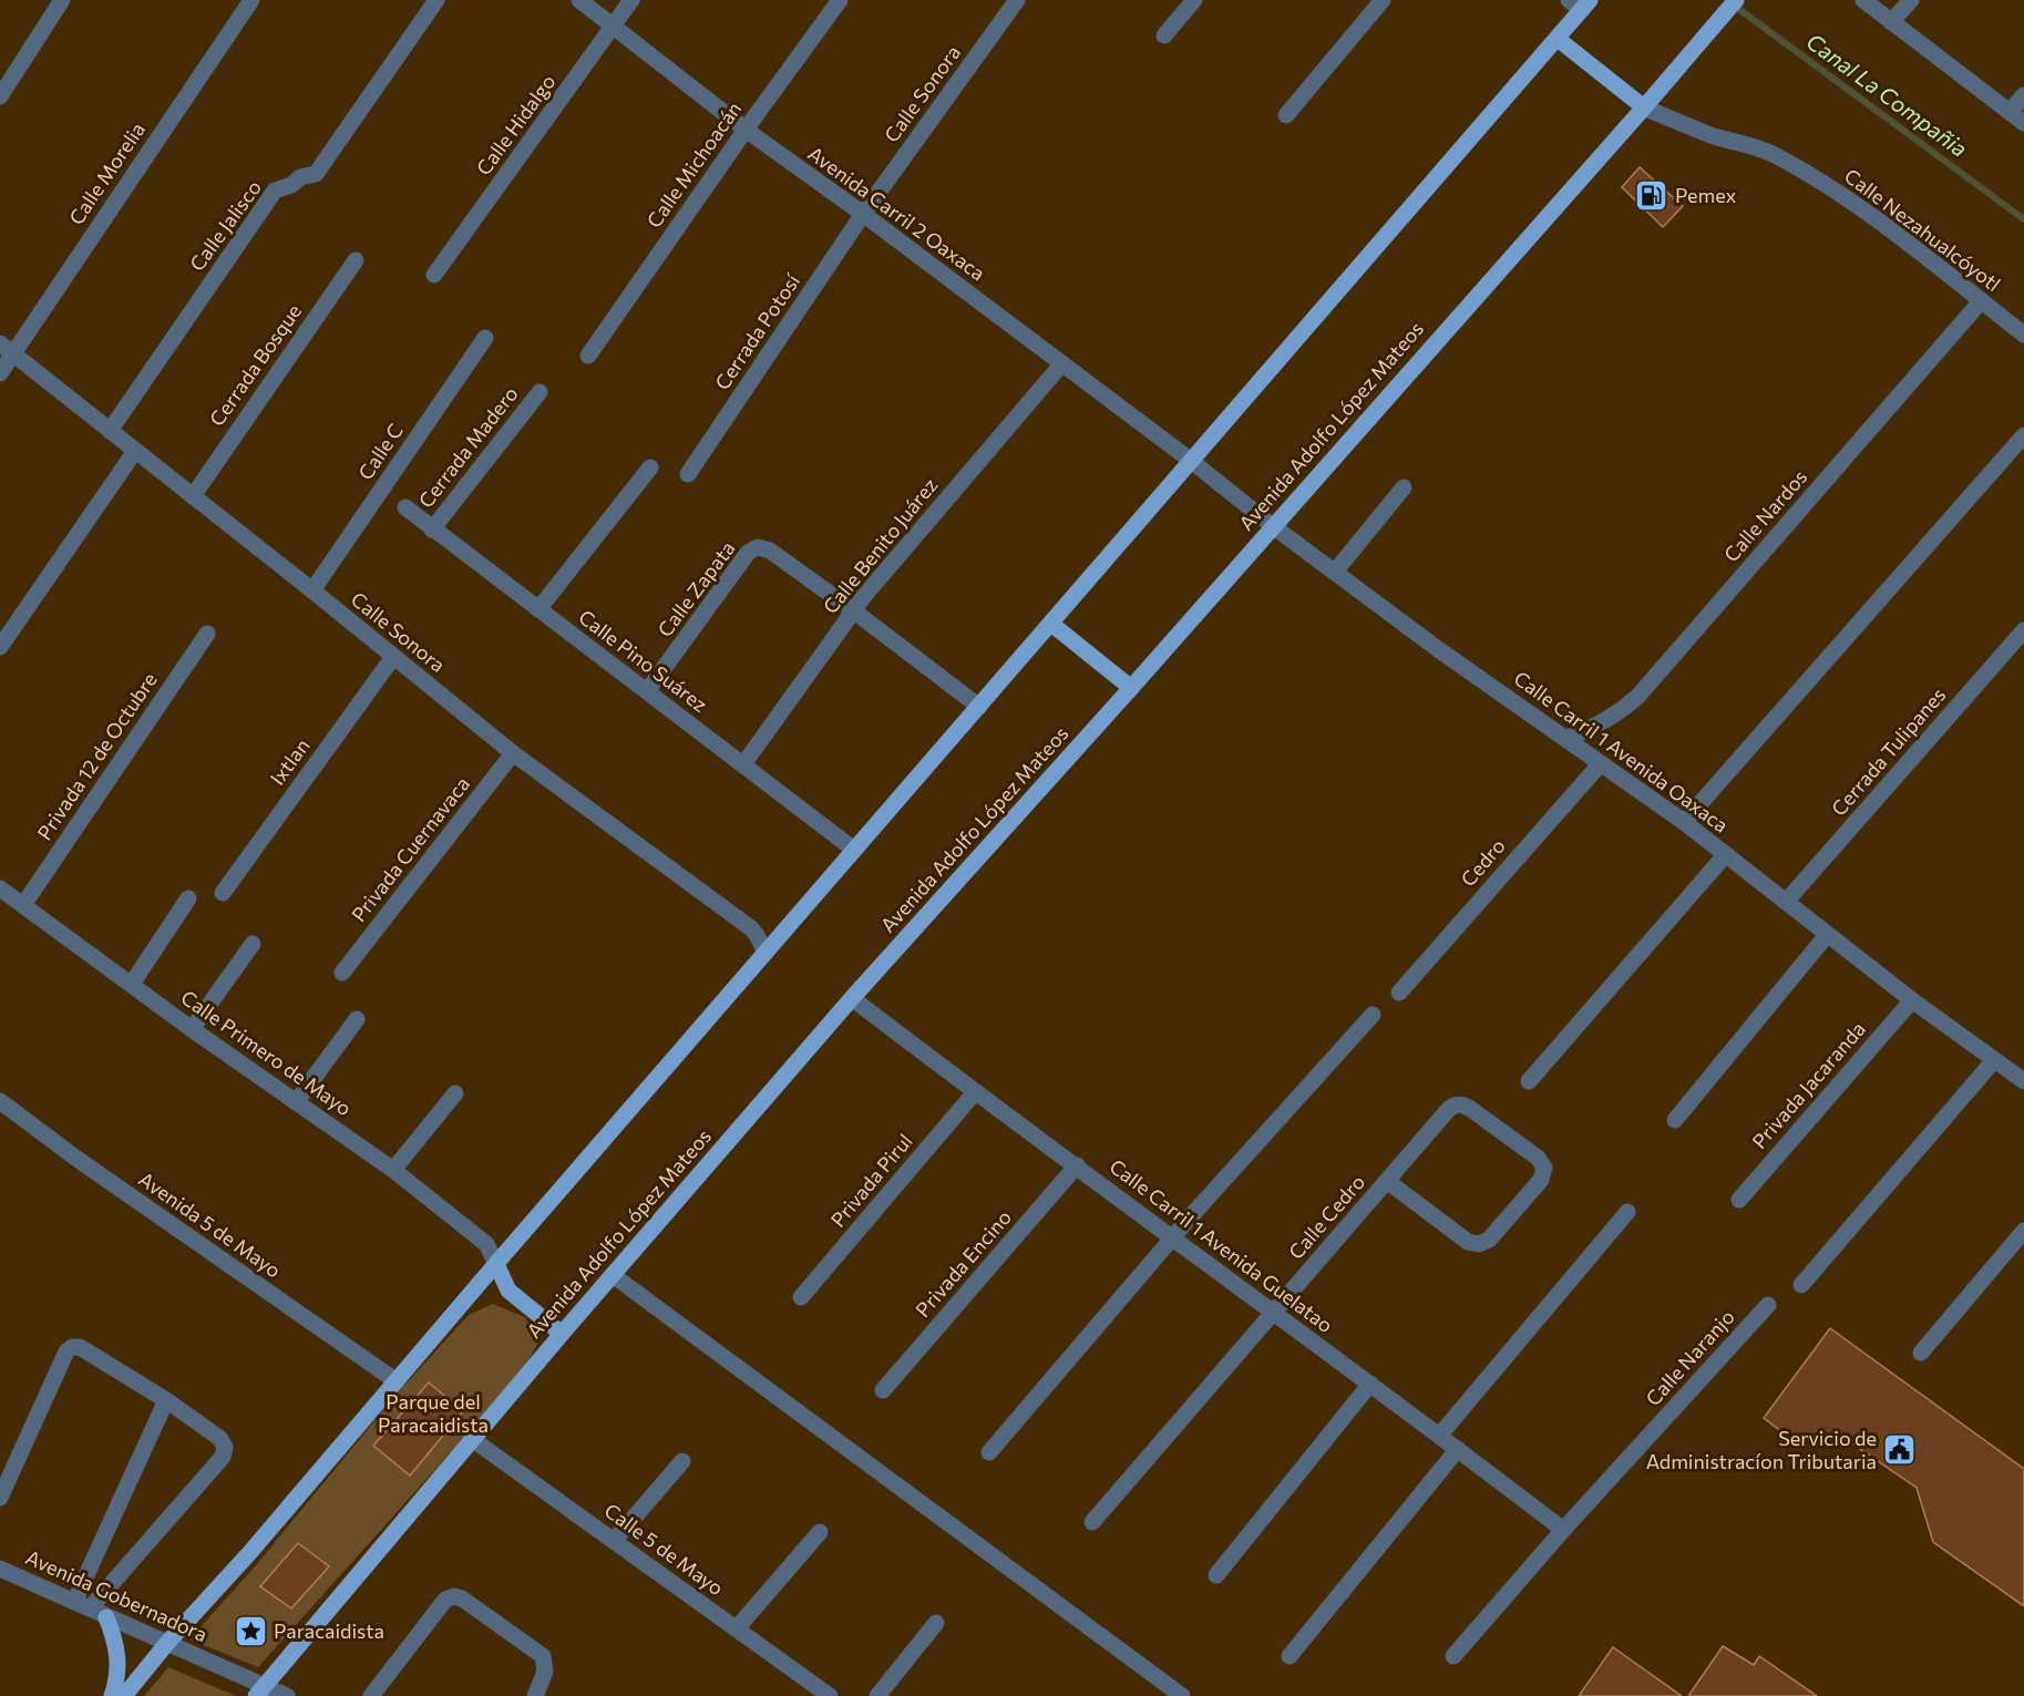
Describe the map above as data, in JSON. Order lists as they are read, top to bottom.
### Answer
{
  "streets": {
    "main road": ["Avenida Adolfo López Mateos"],
    "street": [
      "Calle Sonora",
      "Calle Hidalgo",
      "Calle Michoacán",
      "Calle Morelia",
      "Avenida Carril 2 Oaxaca",
      "Calle Jalisco",
      "Calle Nezahualcóyotl",
      "Cerrada Potosí",
      "Cerrada Bosque",
      "Cerrada Madero",
      "Calle C",
      "Calle Nardos",
      "Calle Benito Juárez",
      "Calle Zapata",
      "Calle Pino Suárez",
      "Calle Carril 1 Avenida Oaxaca",
      "Cerrada Tulipanes",
      "Privada 12 de Octubre",
      "Ixtlan",
      "Privada Cuernavaca",
      "Cedro",
      "Calle Primero de Mayo",
      "Privada Jacaranda",
      "Privada Pirul",
      "Calle Cedro",
      "Avenida 5 de Mayo",
      "Calle Carril 1 Avenida Guelatao",
      "Privada Encino",
      "Calle Naranjo",
      "Calle 5 de Mayo",
      "Avenida Gobernadora"
    ]
  },
  "crossings": [
    ["Calle Sonora", "Calle Morelia"],
    ["Calle Sonora", "Avenida Carril 2 Oaxaca"],
    ["Calle Sonora", "Calle Jalisco"],
    ["Calle Sonora", "Cerrada Potosí"],
    ["Calle Sonora", "Cerrada Bosque"],
    ["Calle Sonora", "Calle C"],
    ["Calle Sonora", "Ixtlan"],
    ["Calle Sonora", "Privada Cuernavaca"],
    ["Calle Hidalgo", "Avenida Carril 2 Oaxaca"],
    ["Calle Michoacán", "Avenida Carril 2 Oaxaca"],
    ["Avenida Carril 2 Oaxaca", "Cerrada Potosí"],
    ["Avenida Carril 2 Oaxaca", "Calle Benito Juárez"],
    ["Avenida Carril 2 Oaxaca", "Calle Carril 1 Avenida Oaxaca"],
    ["Calle Nezahualcóyotl", "Avenida Adolfo López Mateos"],
    ["Calle Nezahualcóyotl", "Calle Nardos"],
    ["Avenida Adolfo López Mateos", "Calle Carril 1 Avenida Oaxaca"],
    ["Avenida Adolfo López Mateos", "Calle Carril 1 Avenida Guelatao"],
    ["Avenida Adolfo López Mateos", "Calle 5 de Mayo"],
    ["Avenida Adolfo López Mateos", "Avenida Gobernadora"],
    ["Cerrada Madero", "Calle Pino Suárez"],
    ["Calle Nardos", "Calle Carril 1 Avenida Oaxaca"],
    ["Calle Benito Juárez", "Calle Zapata"],
    ["Calle Benito Juárez", "Calle Pino Suárez"],
    ["Calle Zapata", "Calle Pino Suárez"],
    ["Calle Carril 1 Avenida Oaxaca", "Cerrada Tulipanes"],
    ["Calle Carril 1 Avenida Oaxaca", "Cedro"],
    ["Calle Carril 1 Avenida Oaxaca", "Privada Jacaranda"],
    ["Privada 12 de Octubre", "Calle Primero de Mayo"],
    ["Privada Pirul", "Calle Carril 1 Avenida Guelatao"],
    ["Calle Cedro", "Calle Carril 1 Avenida Guelatao"],
    ["Calle Carril 1 Avenida Guelatao", "Privada Encino"],
    ["Calle Carril 1 Avenida Guelatao", "Calle Naranjo"]
  ],
  "water": ["Canal La Compañia"],
  "parks": ["Parque del Paracaidista"],
  "places": {
    "fuel station": ["Pemex"],
    "public building": ["Servicio de Administracíon Tributaria"],
    "place": ["Paracaidista"]
  }
}
